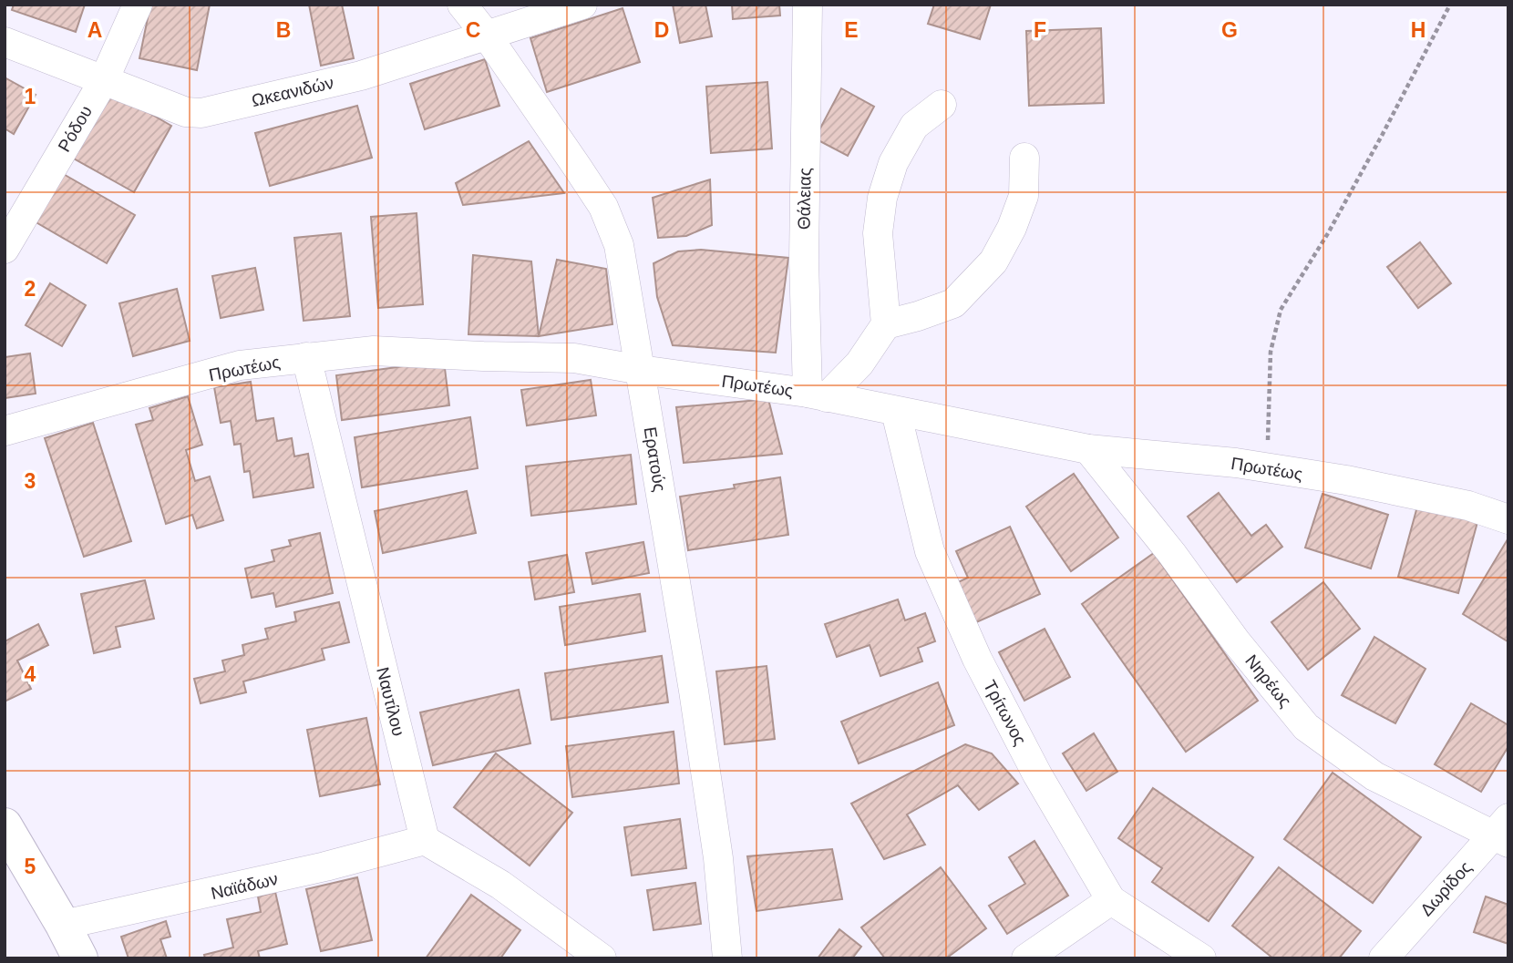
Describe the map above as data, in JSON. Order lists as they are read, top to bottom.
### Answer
{
  "streets": {
    "street": [
      "Ωκεανιδών",
      "Ρόδου",
      "Θάλειας",
      "Πρωτέως",
      "Ερατούς",
      "Νηρέως",
      "Ναυτίλου",
      "Τρίτωνος",
      "Ναϊάδων",
      "Δωρίδος"
    ]
  },
  "crossings": [
    ["Ωκεανιδών", "Ρόδου"],
    ["Ωκεανιδών", "Ερατούς"],
    ["Θάλειας", "Πρωτέως"],
    ["Πρωτέως", "Ερατούς"],
    ["Πρωτέως", "Νηρέως"],
    ["Πρωτέως", "Ναυτίλου"],
    ["Πρωτέως", "Τρίτωνος"],
    ["Νηρέως", "Δωρίδος"],
    ["Ναυτίλου", "Ναϊάδων"]
  ],
  "grid": {
    "columns": [
      "A",
      "B",
      "C",
      "D",
      "E",
      "F",
      "G",
      "H"
    ],
    "rows": [
      "1",
      "2",
      "3",
      "4",
      "5"
    ]
  }
}
